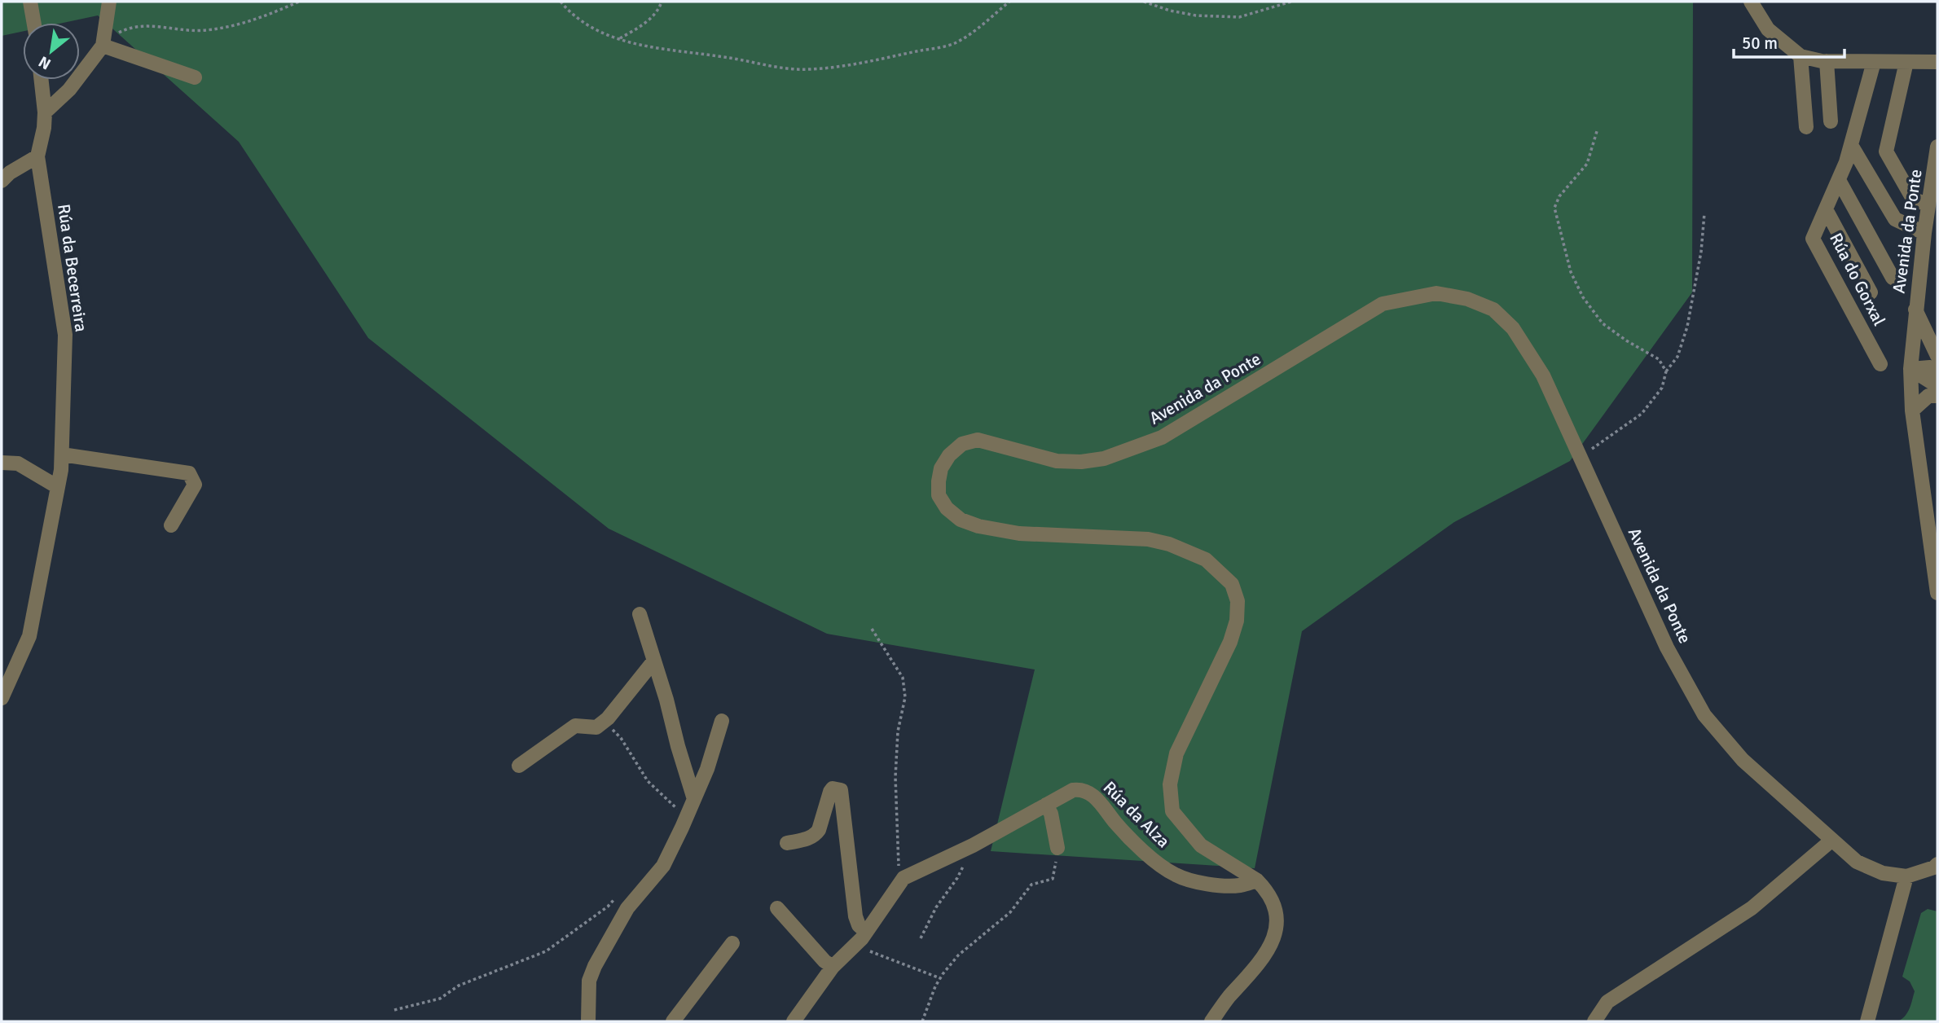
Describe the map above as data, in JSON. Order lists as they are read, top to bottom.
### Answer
{
  "streets": {
    "street": [
      "Avenida da Ponte",
      "Rúa da Becerreira",
      "Rúa do Gorxal",
      "Rúa da Alza"
    ]
  },
  "crossings": [
    ["Avenida da Ponte", "Rúa da Alza"]
  ],
  "scale_bar": "50 m",
  "north": "bottom left"
}
